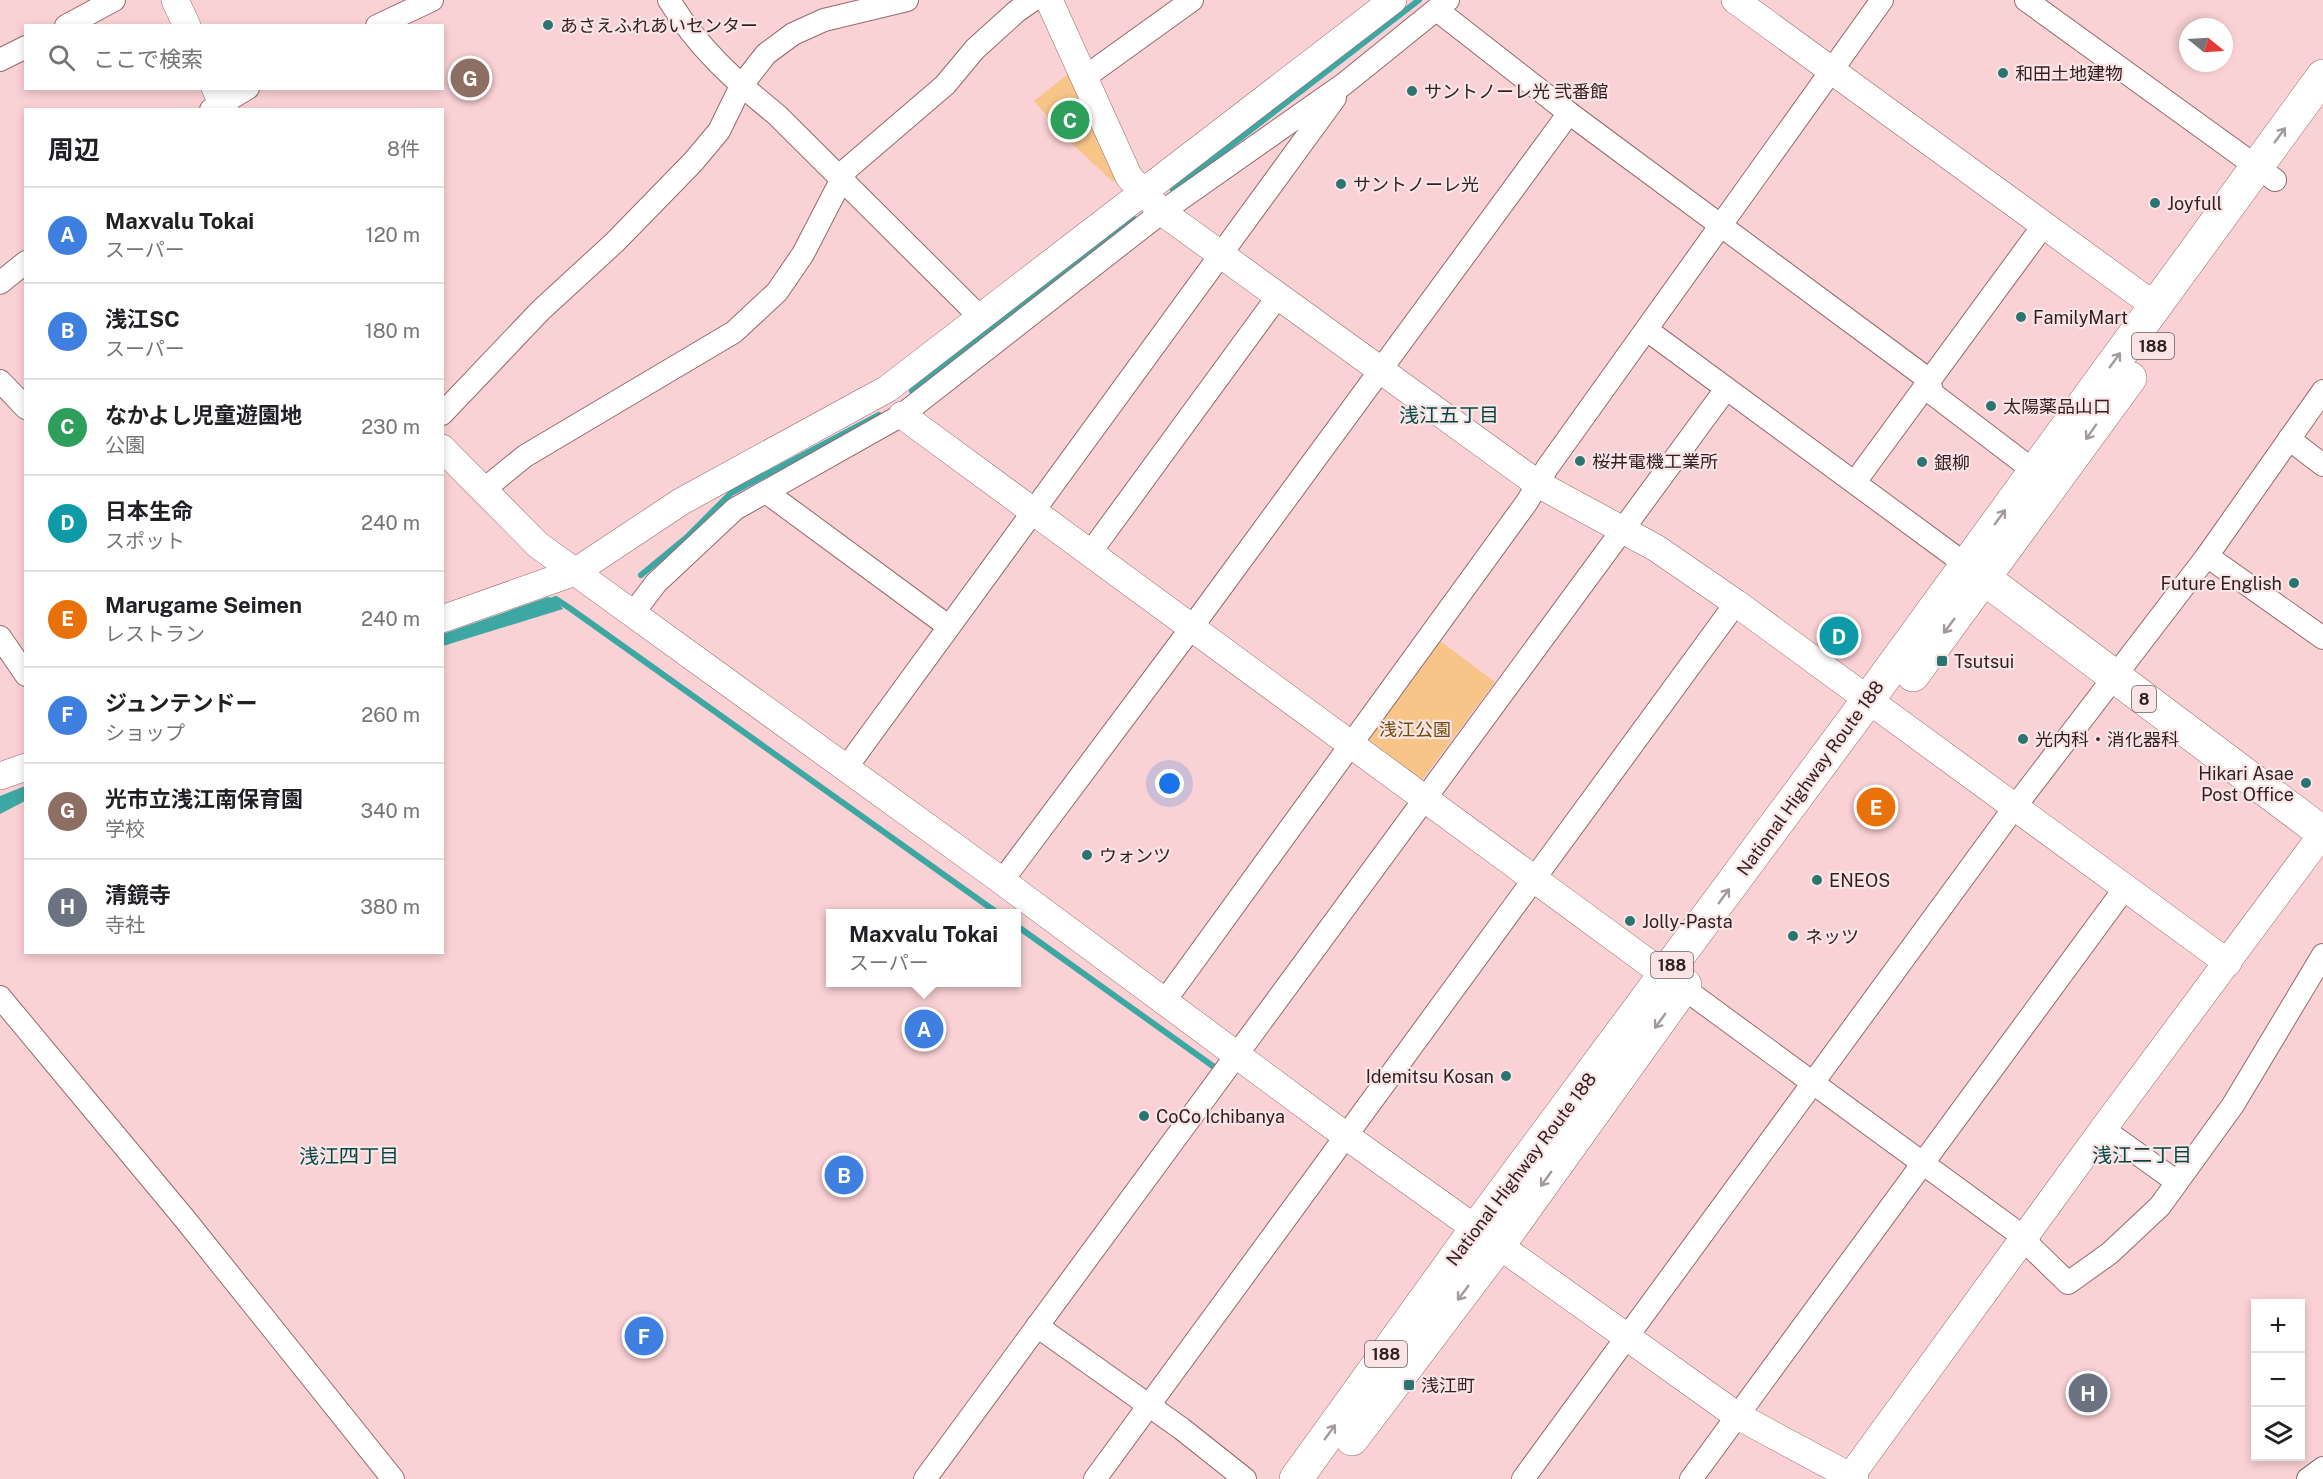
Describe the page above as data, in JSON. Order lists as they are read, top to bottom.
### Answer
{
  "streets": {
    "main road": ["188", "8", "National Highway Route 188"]
  },
  "crossings": [
    ["8", "National Highway Route 188"]
  ],
  "districts": ["浅江五丁目", "浅江二丁目", "浅江四丁目"],
  "parks": ["浅江公園"],
  "places": {
    "other": [
      "あさえふれあいセンター",
      "和田土地建物",
      "サントノーレ光 弐番館",
      "サントノーレ光",
      "Joyfull",
      "FamilyMart",
      "太陽薬品山口",
      "桜井電機工業所",
      "銀柳",
      "Future English",
      "光内科・消化器科",
      "Hikari Asae Post Office",
      "ウォンツ",
      "ENEOS",
      "Jolly-Pasta",
      "ネッツ",
      "Idemitsu Kosan",
      "CoCo Ichibanya"
    ],
    "transit": ["Tsutsui", "浅江町"]
  },
  "north": "right",
  "page": {
    "search": "ここで検索",
    "pins": [
      "G",
      "C",
      "D",
      "E",
      "A",
      "B",
      "F",
      "H"
    ],
    "heading": ["周辺", "8件"],
    "list": [
      {
        "mark": "A",
        "name": "Maxvalu Tokai",
        "note": "スーパー",
        "value": "120 m"
      },
      {
        "mark": "B",
        "name": "浅江SC",
        "note": "スーパー",
        "value": "180 m"
      },
      {
        "mark": "C",
        "name": "なかよし児童遊園地",
        "note": "公園",
        "value": "230 m"
      },
      {
        "mark": "D",
        "name": "日本生命",
        "note": "スポット",
        "value": "240 m"
      },
      {
        "mark": "E",
        "name": "Marugame Seimen",
        "note": "レストラン",
        "value": "240 m"
      },
      {
        "mark": "F",
        "name": "ジュンテンドー",
        "note": "ショップ",
        "value": "260 m"
      },
      {
        "mark": "G",
        "name": "光市立浅江南保育園",
        "note": "学校",
        "value": "340 m"
      },
      {
        "mark": "H",
        "name": "清鏡寺",
        "note": "寺社",
        "value": "380 m"
      }
    ],
    "popup": ["Maxvalu Tokai", "スーパー"],
    "map_buttons": ["+", "−"]
  }
}
